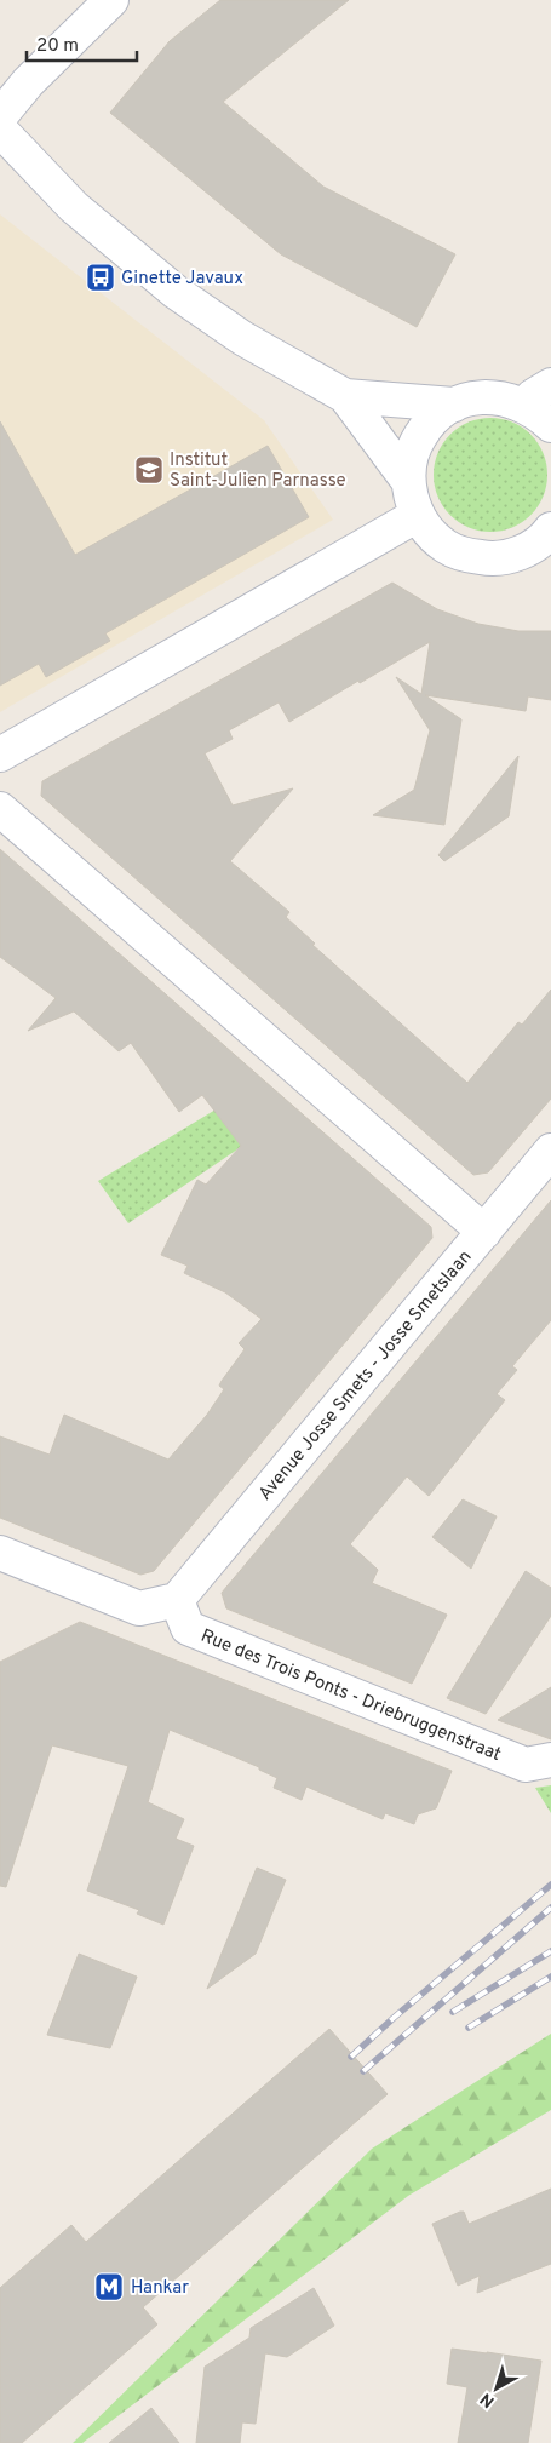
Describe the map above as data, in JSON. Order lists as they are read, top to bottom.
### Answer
{
  "streets": {
    "street": ["Avenue Josse Smets - Josse Smetslaan", "Rue des Trois Ponts - Driebruggenstraat"]
  },
  "crossings": [
    ["Avenue Josse Smets - Josse Smetslaan", "Rue des Trois Ponts - Driebruggenstraat"]
  ],
  "places": {
    "bus stop": ["Ginette Javaux"],
    "school or university": ["Institut Saint-Julien Parnasse"],
    "metro station": ["Hankar"]
  },
  "scale_bar": "20 m",
  "north": "bottom left"
}
